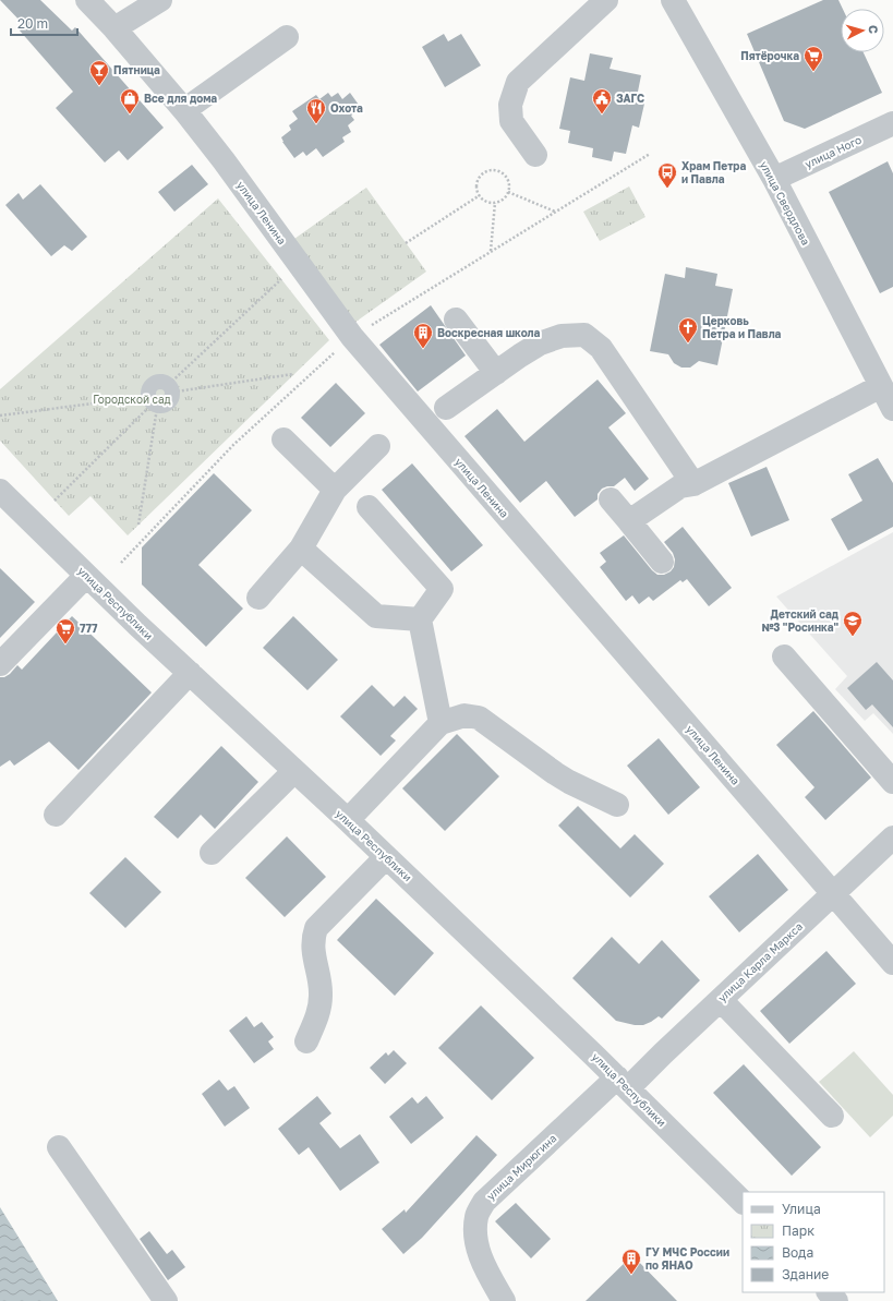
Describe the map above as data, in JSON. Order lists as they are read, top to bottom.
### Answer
{
  "streets": {
    "street": [
      "улица Ного",
      "улица Свердлова",
      "улица Ленина",
      "улица Республики",
      "улица Карла Маркса",
      "улица Мирюгина"
    ]
  },
  "crossings": [
    ["улица Ного", "улица Свердлова"],
    ["улица Ленина", "улица Карла Маркса"],
    ["улица Республики", "улица Карла Маркса"],
    ["улица Республики", "улица Мирюгина"],
    ["улица Карла Маркса", "улица Мирюгина"]
  ],
  "parks": ["Городской сад"],
  "places": {
    "supermarket": ["Пятёрочка", "777"],
    "bar": ["Пятница"],
    "shop": ["Все для дома"],
    "public building": ["ЗАГС"],
    "restaurant": ["Охота"],
    "bus stop": ["Храм Петра и Павла"],
    "church": ["Церковь Петра и Павла"],
    "building": ["Воскресная школа", "ГУ МЧС России по ЯНАО"],
    "school or university": ["Детский сад №3 \"Росинка\""]
  },
  "legend": [
    "Улица",
    "Парк",
    "Вода",
    "Здание"
  ],
  "scale_bar": "20 m",
  "north": "right"
}
